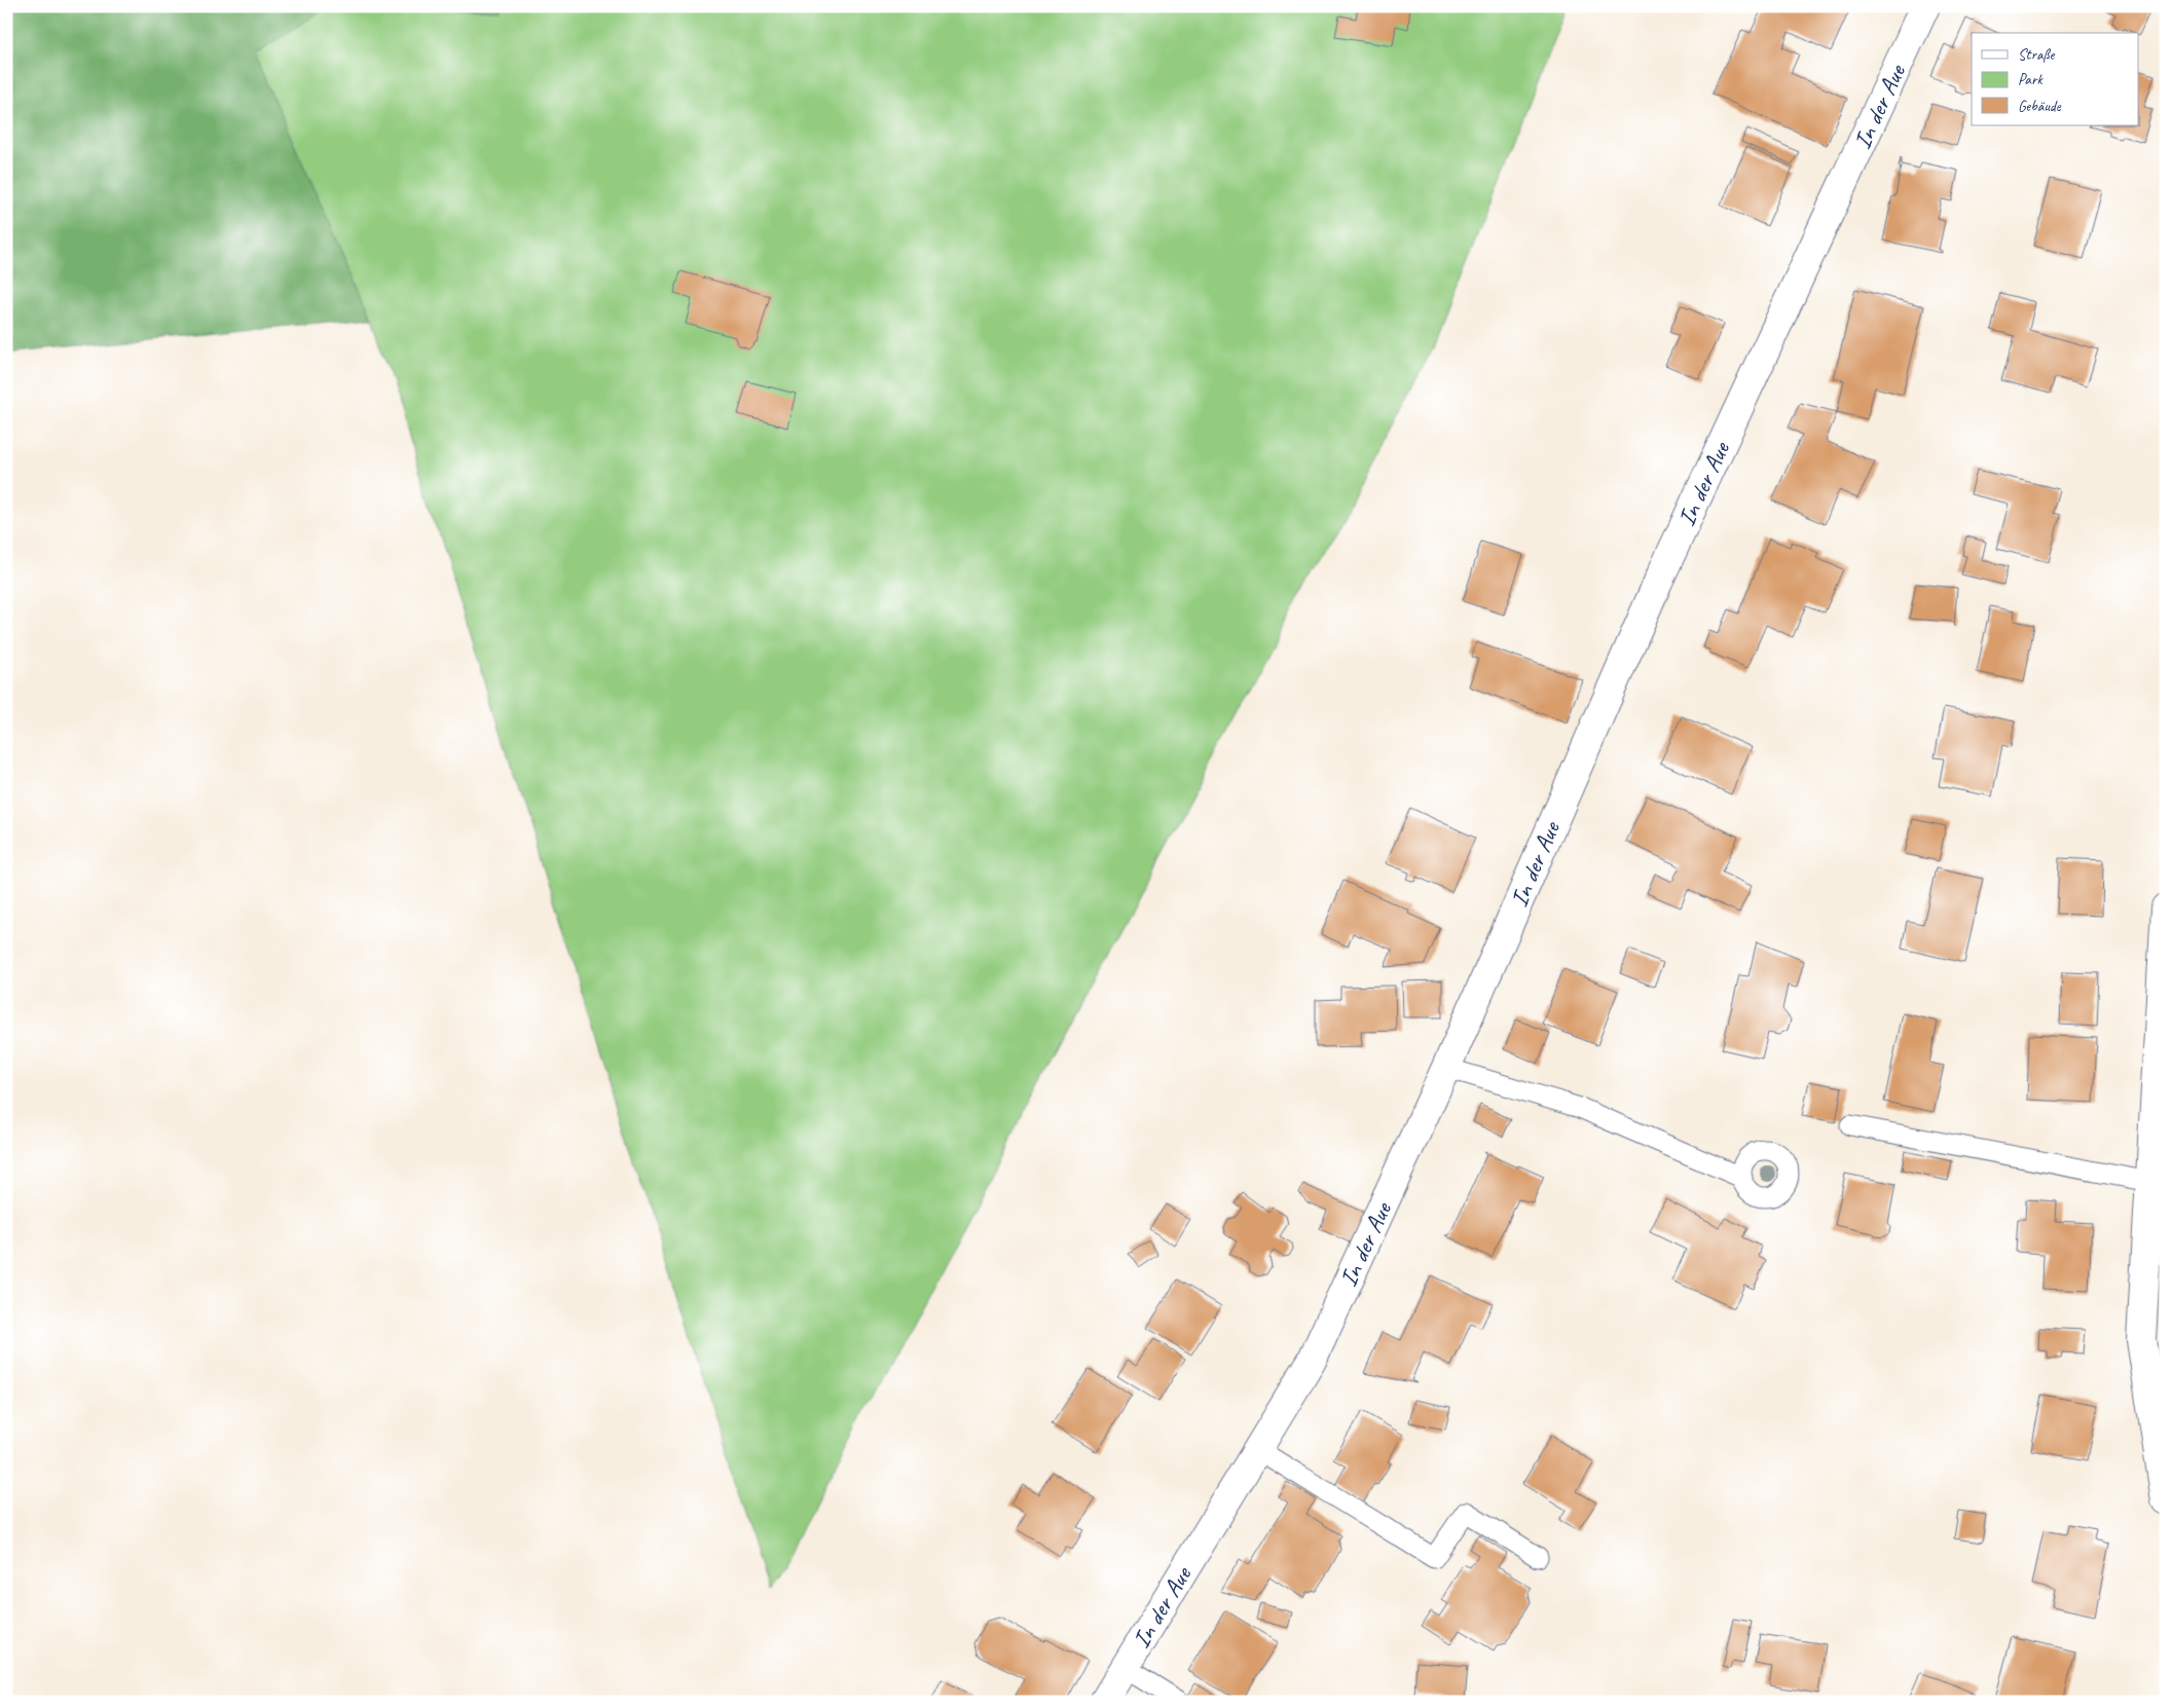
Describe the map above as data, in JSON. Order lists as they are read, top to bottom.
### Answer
{
  "streets": {
    "street": ["In der Aue"]
  },
  "legend": ["Straße", "Park", "Gebäude"]
}
